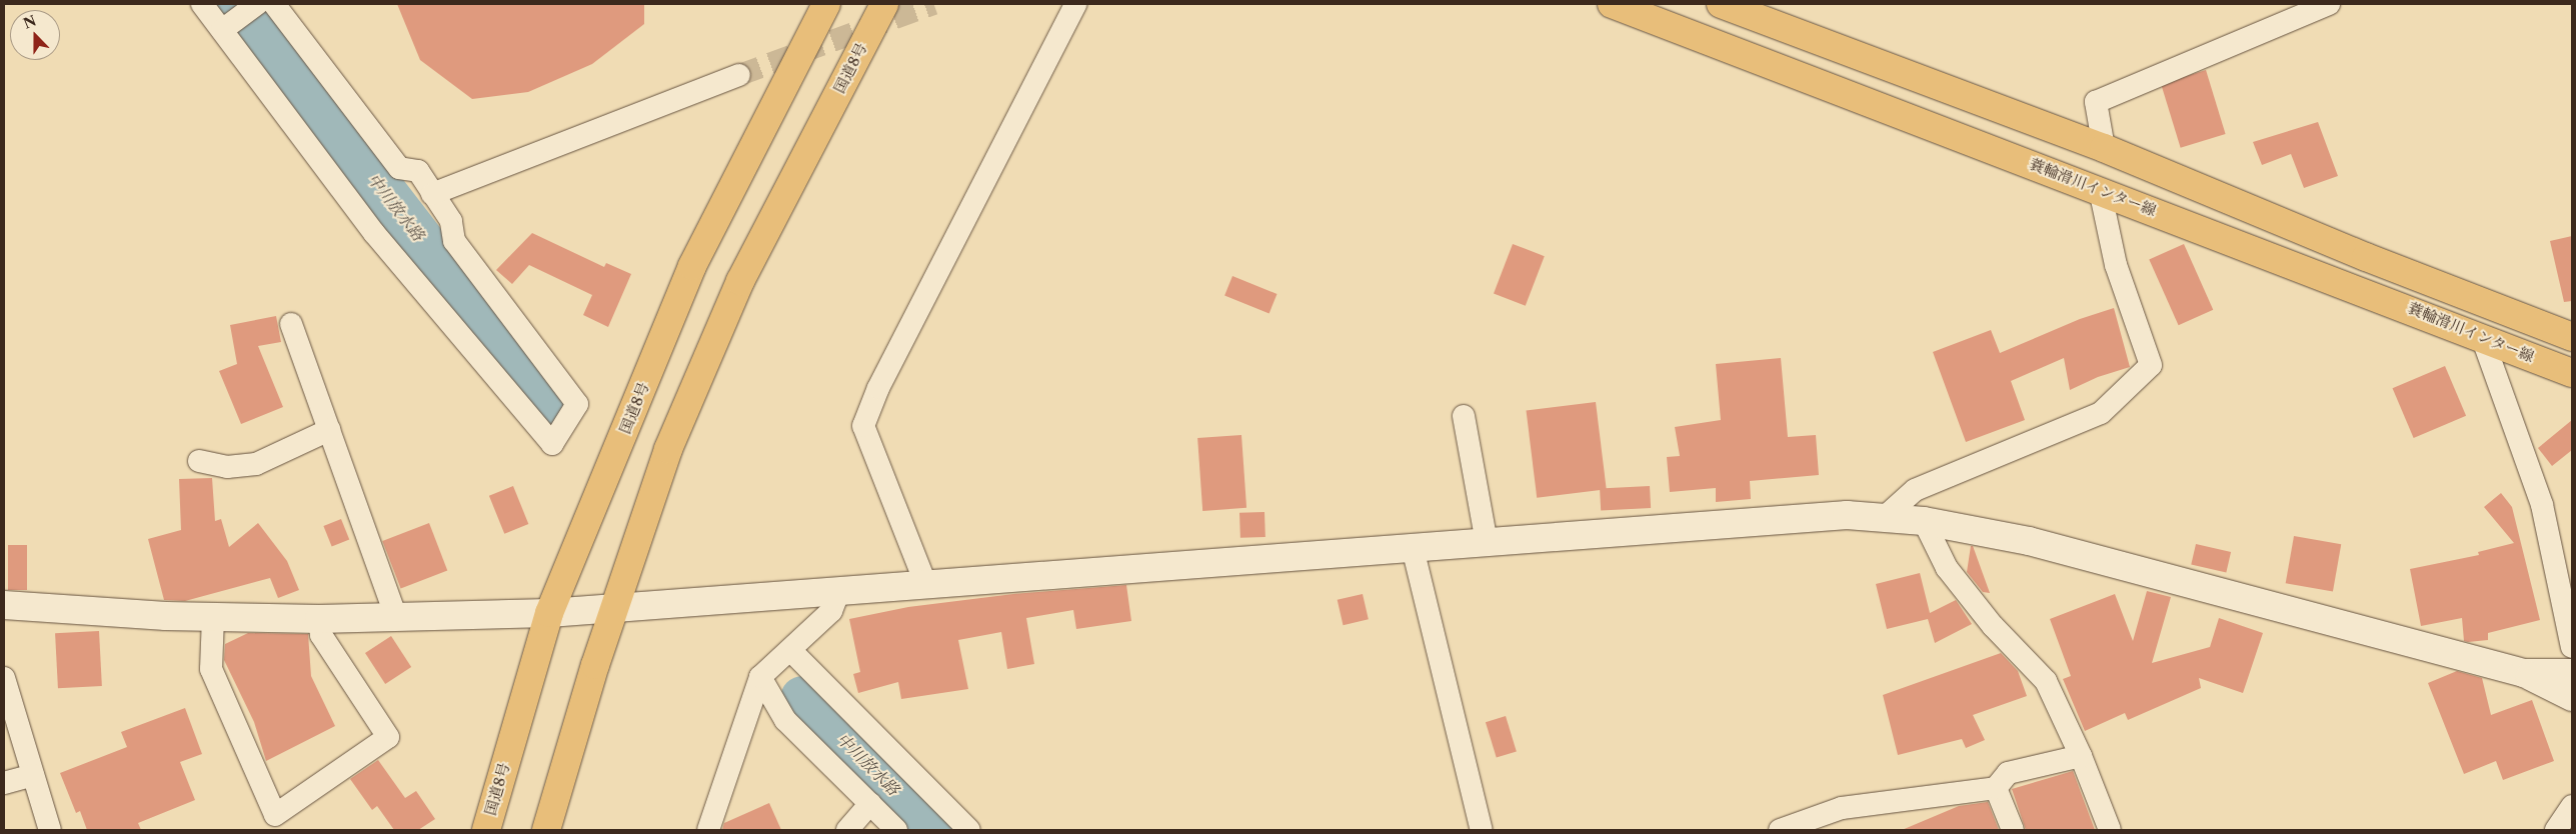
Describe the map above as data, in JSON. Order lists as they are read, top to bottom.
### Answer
{
  "streets": {
    "main road": ["国道8号", "蓑輪滑川インター線"]
  },
  "water": ["中川放水路"],
  "north": "top"
}
